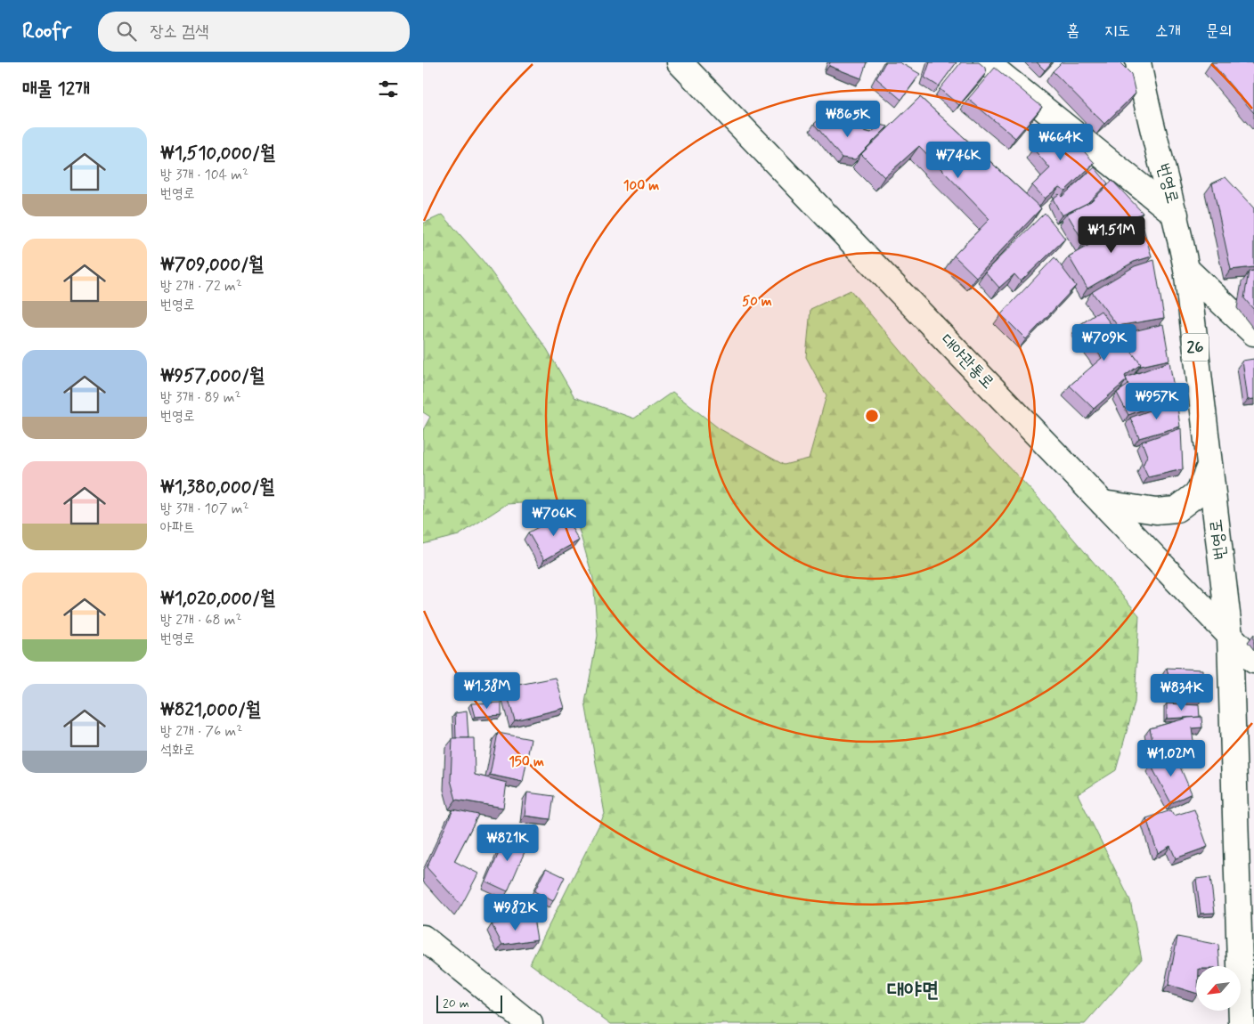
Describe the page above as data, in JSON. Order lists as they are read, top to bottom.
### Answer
{
  "streets": {
    "main road": ["번영로", "26", "대야관통로"]
  },
  "crossings": [
    ["번영로", "대야관통로"]
  ],
  "districts": ["대야면"],
  "scale_bar": "20 m",
  "north": "bottom left",
  "page": {
    "header": "Roofr",
    "search": "장소 검색",
    "nav": [
      "홈",
      "지도",
      "소개",
      "문의"
    ],
    "heading": "매물 12개",
    "price": [
      "₩865K",
      "₩664K",
      "₩746K",
      "₩1.51M",
      "₩709K",
      "₩957K",
      "₩706K",
      "₩1.38M",
      "₩834K",
      "₩1.02M",
      "₩821K",
      "₩982K"
    ],
    "list": [
      {
        "name": "₩1,510,000/월",
        "note": "방 3개 · 104 m² · 번영로"
      },
      {
        "name": "₩709,000/월",
        "note": "방 2개 · 72 m² · 번영로"
      },
      {
        "name": "₩957,000/월",
        "note": "방 3개 · 89 m² · 번영로"
      },
      {
        "name": "₩1,380,000/월",
        "note": "방 3개 · 107 m² · 아파트"
      },
      {
        "name": "₩1,020,000/월",
        "note": "방 2개 · 68 m² · 번영로"
      },
      {
        "name": "₩821,000/월",
        "note": "방 2개 · 76 m² · 석화로"
      }
    ],
    "scale": "20 m"
  },
  "rings": ["100 m", "50 m", "150 m"]
}
